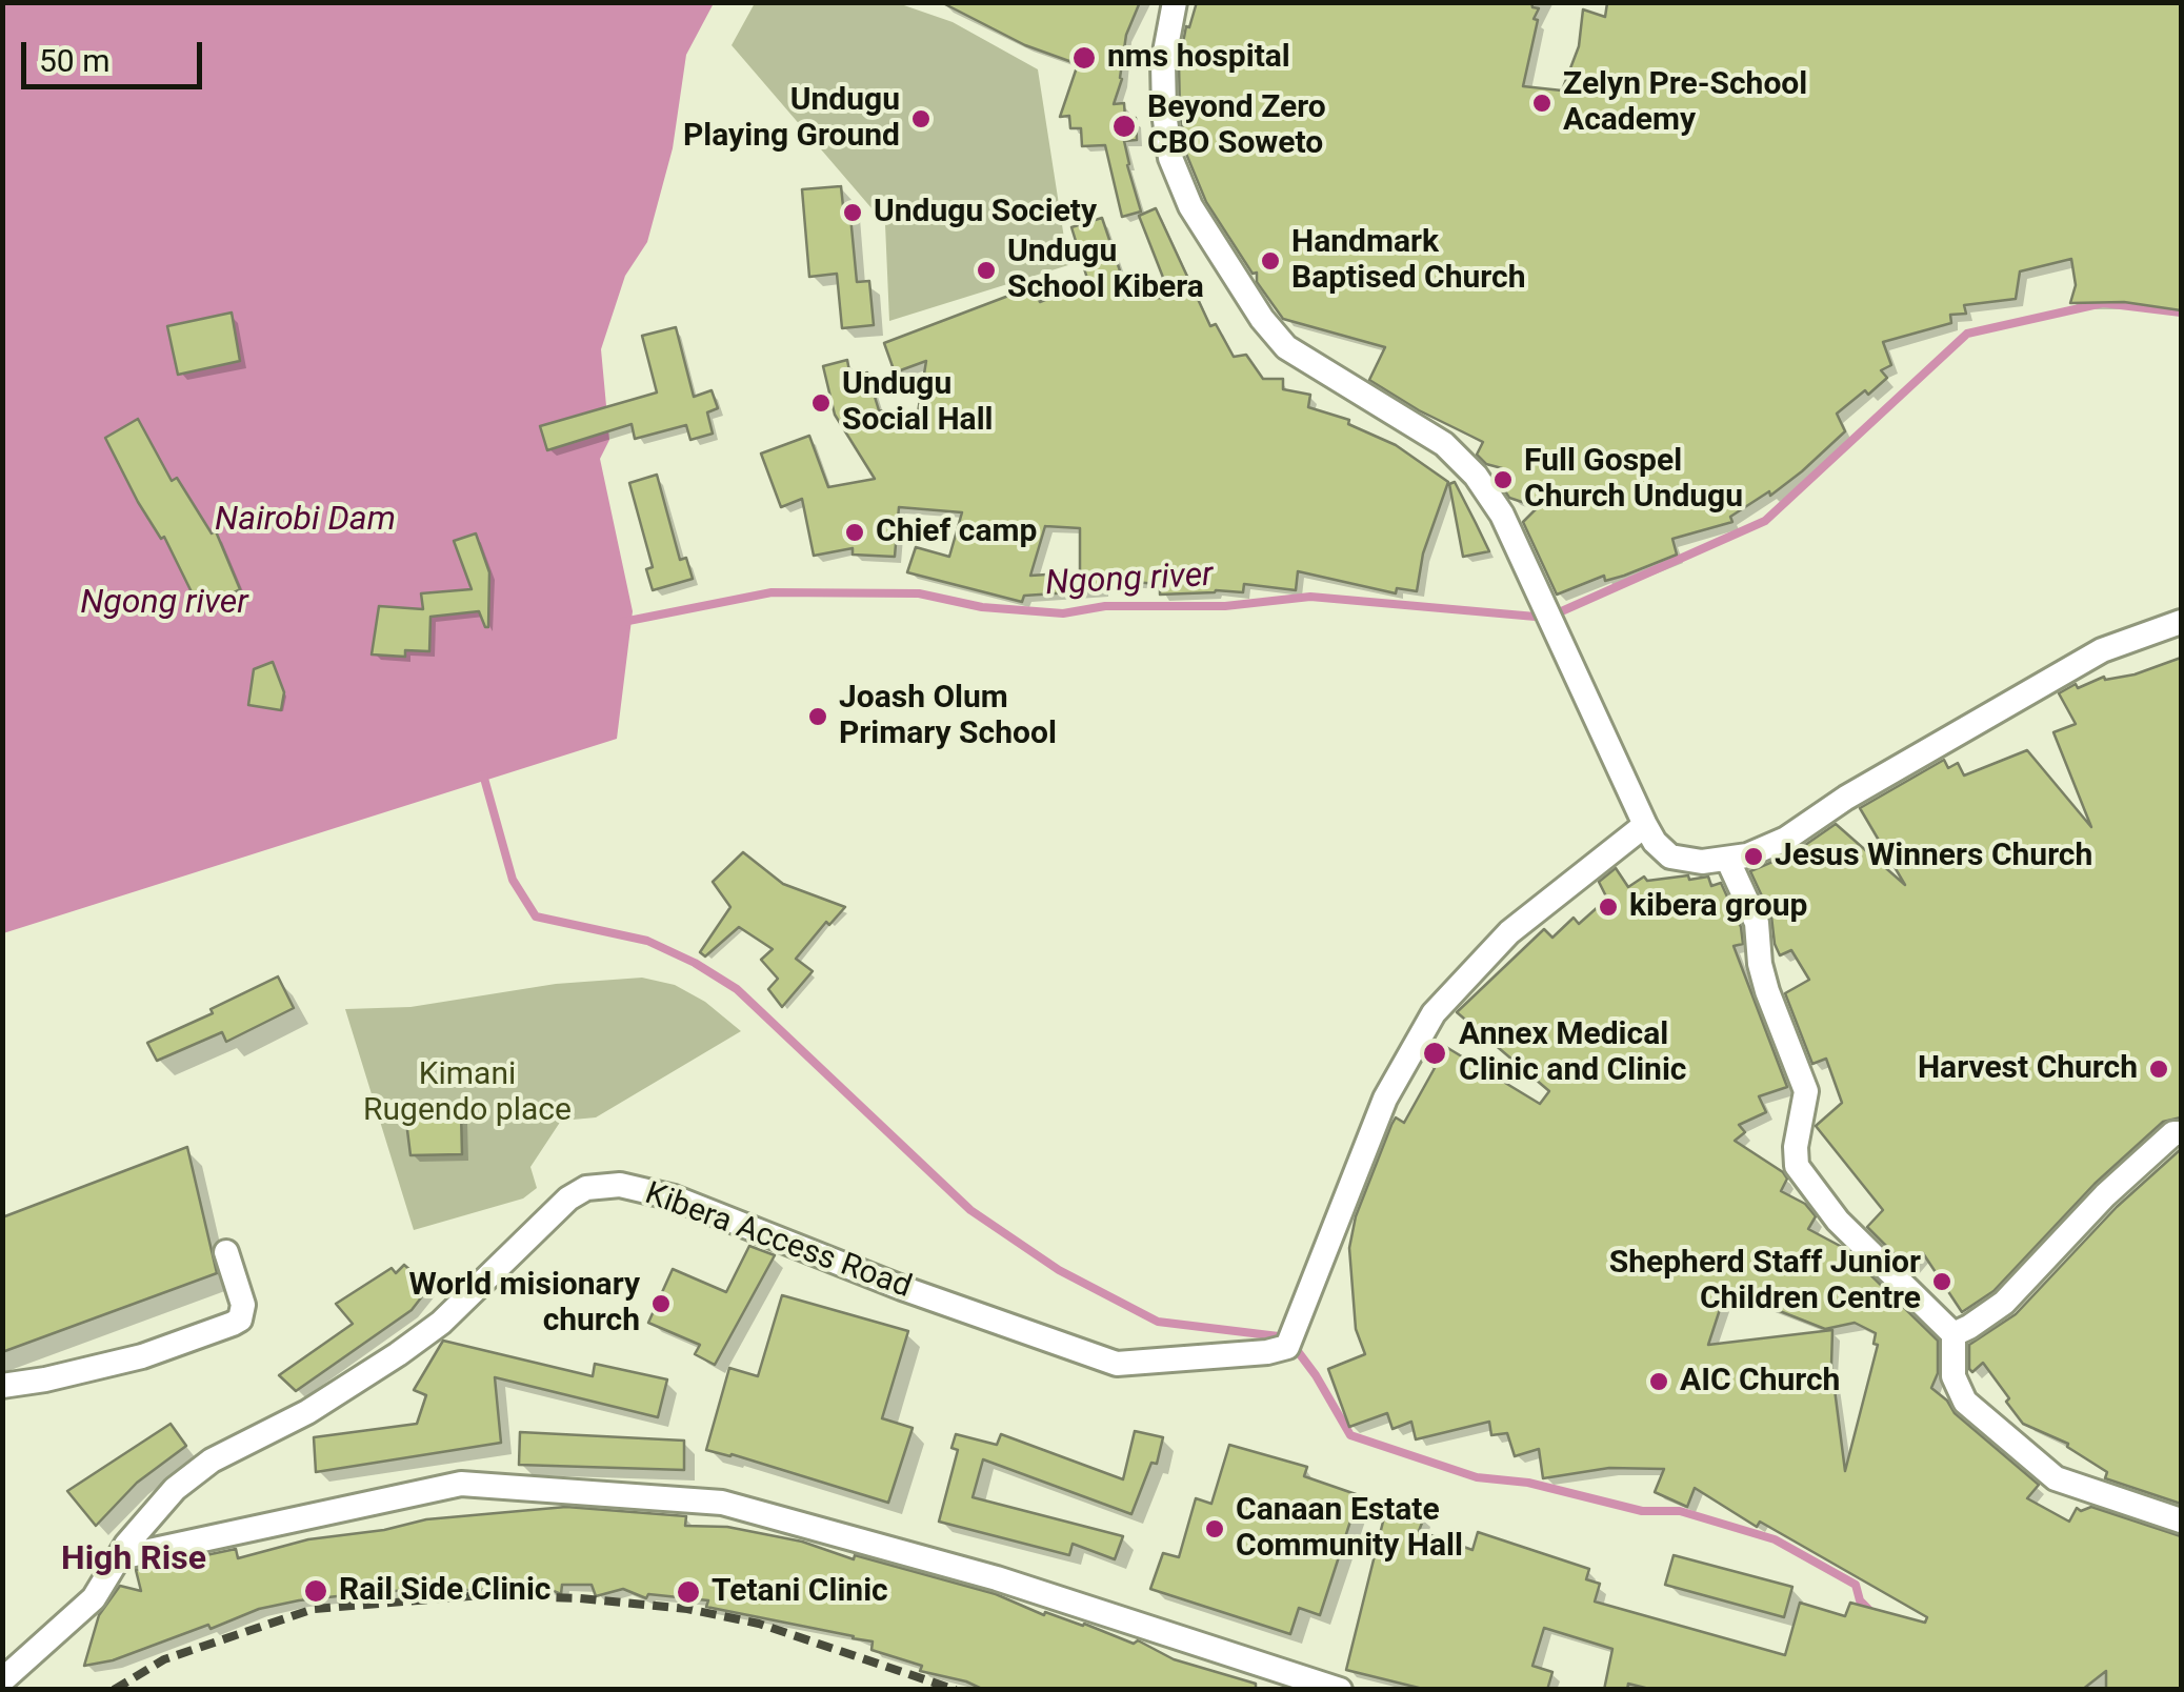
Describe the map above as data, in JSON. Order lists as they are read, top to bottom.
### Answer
{
  "streets": {
    "street": ["Kibera Access Road"]
  },
  "districts": ["High Rise"],
  "water": ["Nairobi Dam", "Ngong river"],
  "parks": ["Kimani Rugendo place"],
  "places": [
    "nms hospital",
    "Zelyn Pre-School Academy",
    "Undugu Playing Ground",
    "Beyond Zero CBO Soweto",
    "Undugu Society",
    "Handmark Baptised Church",
    "Undugu School Kibera",
    "Undugu Social Hall",
    "Full Gospel Church Undugu",
    "Chief camp",
    "Joash Olum Primary School",
    "Jesus Winners Church",
    "kibera group",
    "Annex Medical Clinic and Clinic",
    "Harvest Church",
    "Shepherd Staff Junior Children Centre",
    "World misionary church",
    "AIC Church",
    "Canaan Estate Community Hall",
    "Rail Side Clinic",
    "Tetani Clinic"
  ],
  "scale_bar": "50 m"
}
